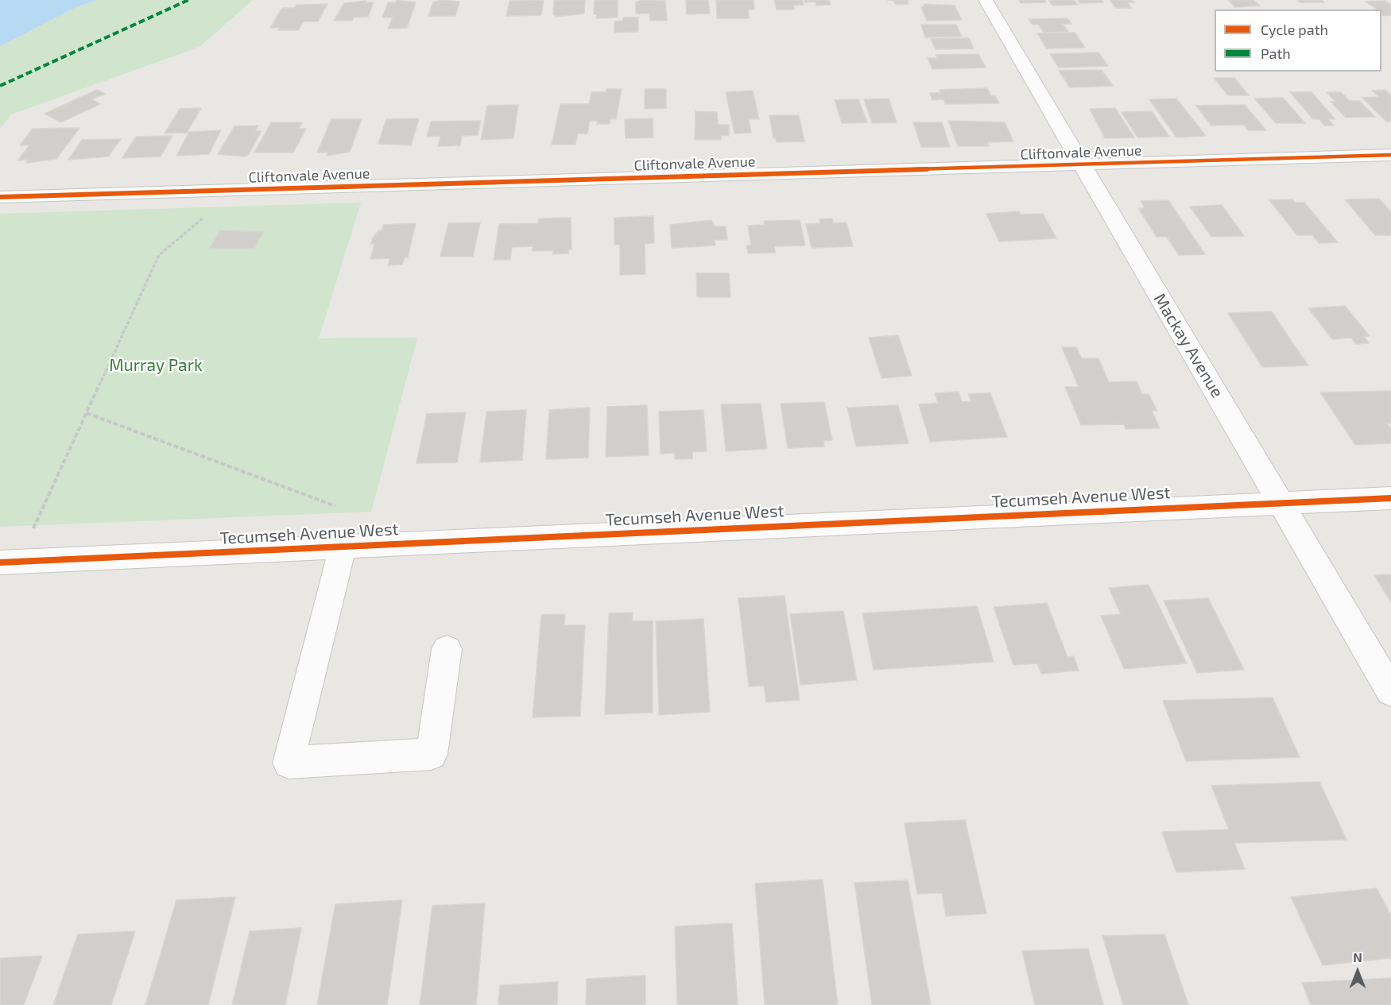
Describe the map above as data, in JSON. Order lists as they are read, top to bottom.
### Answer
{
  "streets": {
    "street": ["Cliftonvale Avenue", "Mackay Avenue", "Tecumseh Avenue West"]
  },
  "crossings": [
    ["Cliftonvale Avenue", "Mackay Avenue"],
    ["Mackay Avenue", "Tecumseh Avenue West"]
  ],
  "parks": ["Murray Park"],
  "legend": ["Cycle path", "Path"],
  "north": "top"
}
